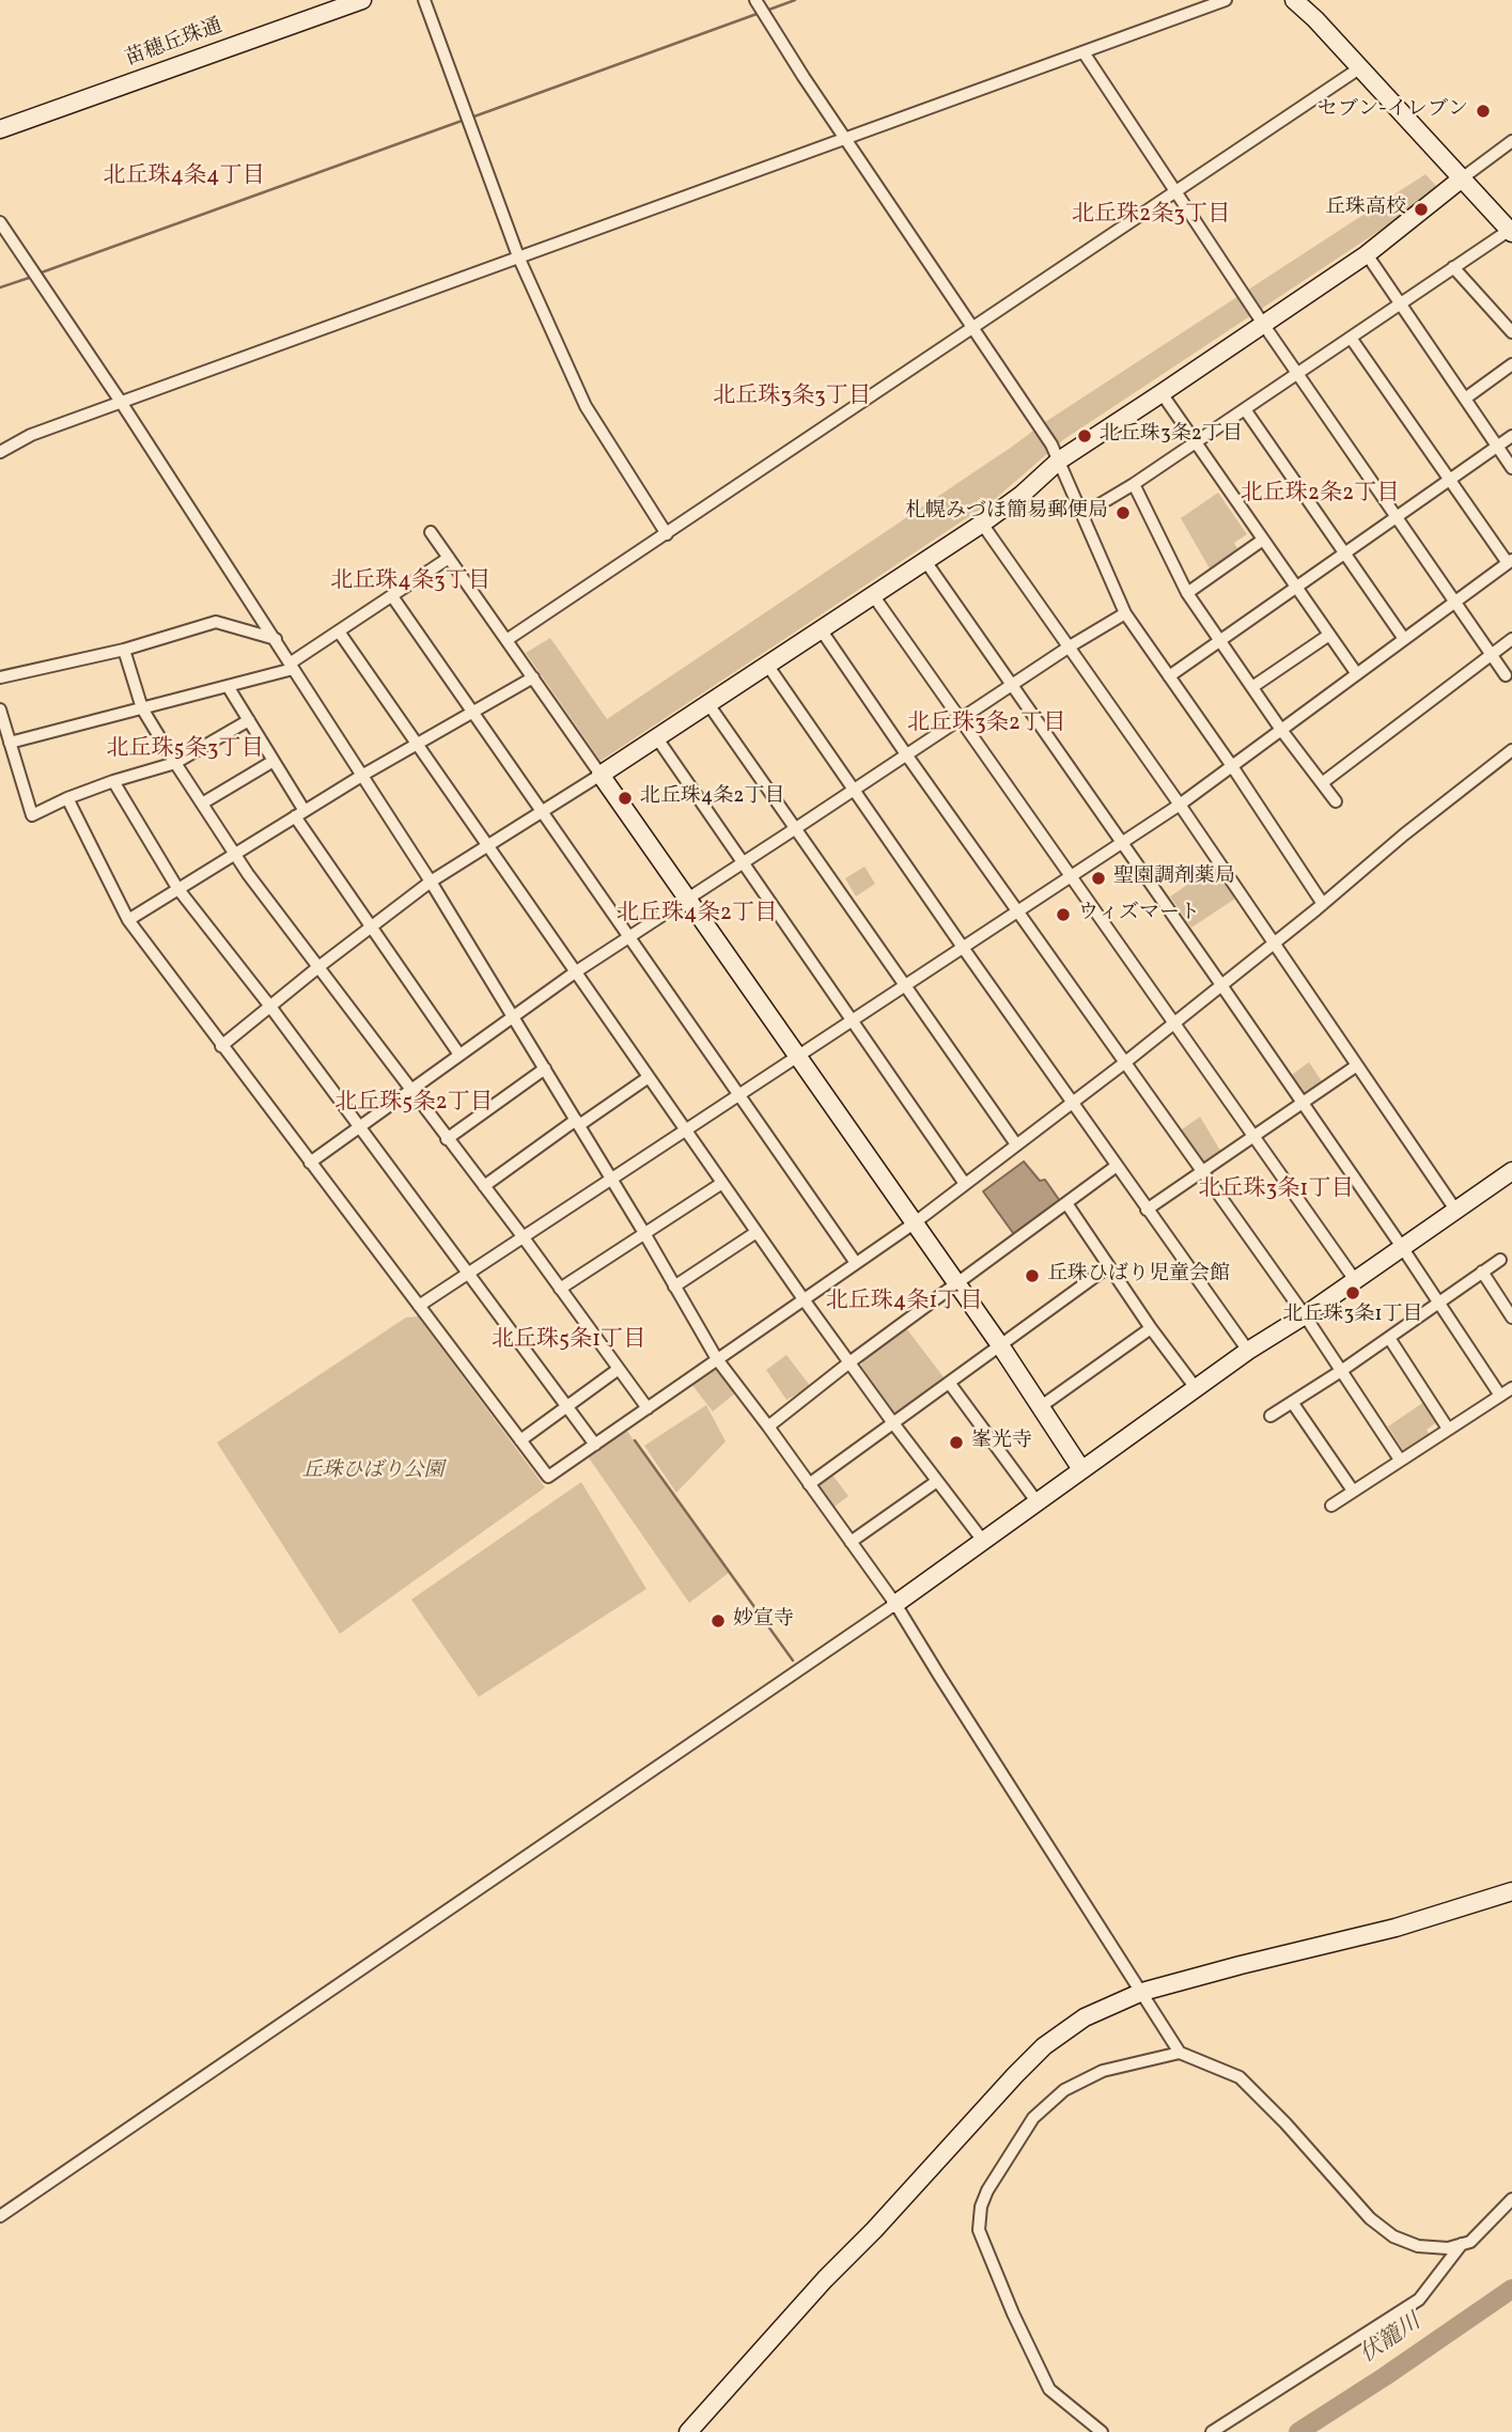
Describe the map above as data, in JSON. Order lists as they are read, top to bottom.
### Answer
{
  "streets": {
    "street": ["苗穂丘珠通"]
  },
  "districts": [
    "北丘珠4条4丁目",
    "北丘珠2条3丁目",
    "北丘珠3条3丁目",
    "北丘珠2条2丁目",
    "北丘珠4条3丁目",
    "北丘珠3条2丁目",
    "北丘珠5条3丁目",
    "北丘珠4条2丁目",
    "北丘珠5条2丁目",
    "北丘珠3条1丁目",
    "北丘珠4条1丁目",
    "北丘珠5条1丁目"
  ],
  "water": ["伏籠川"],
  "parks": ["丘珠ひばり公園"],
  "places": [
    "セブン-イレブン",
    "丘珠高校",
    "北丘珠3条2丁目",
    "札幌みづほ簡易郵便局",
    "北丘珠4条2丁目",
    "聖園調剤薬局",
    "ウィズマート",
    "丘珠ひばり児童会館",
    "北丘珠3条1丁目",
    "峯光寺",
    "妙宣寺"
  ]
}
